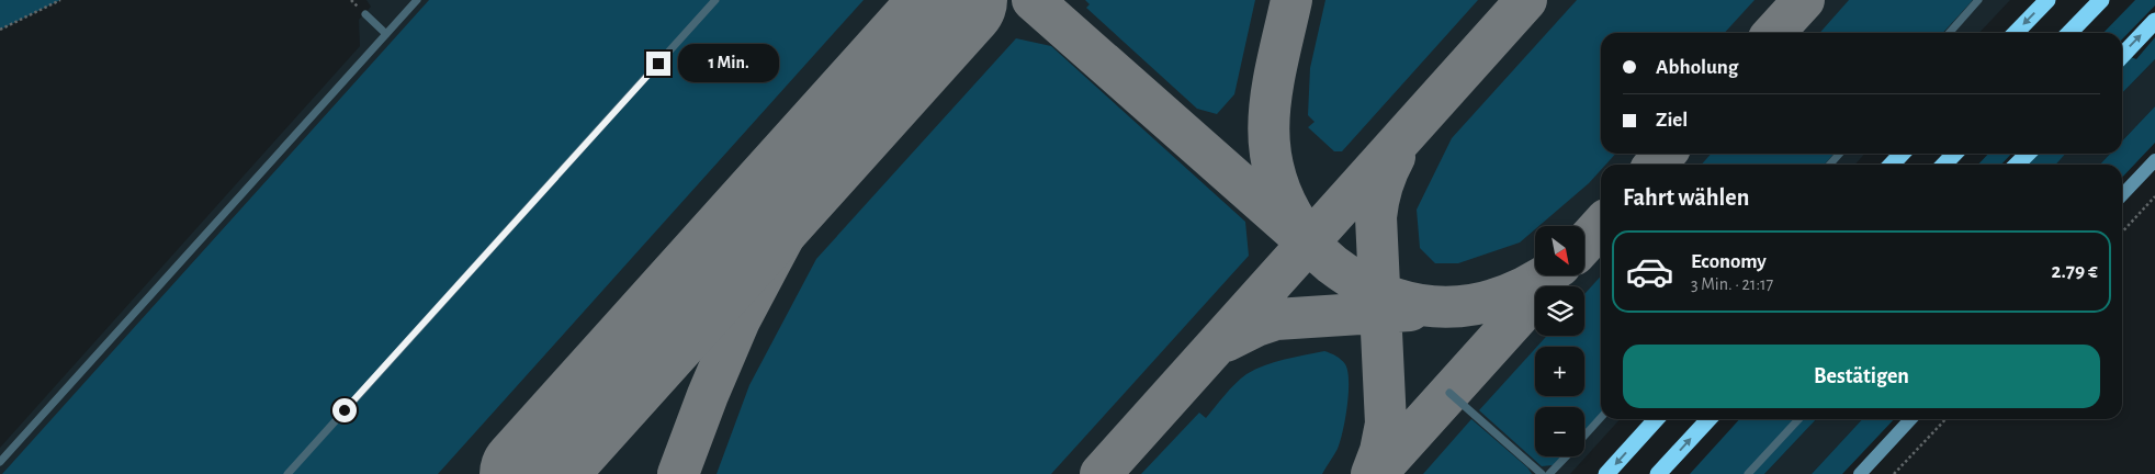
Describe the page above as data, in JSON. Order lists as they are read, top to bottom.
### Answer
{
  "north": "bottom right",
  "page": {
    "banner": ["Abholung", "Ziel"],
    "bubble": "1 Min.",
    "heading": "Fahrt wählen",
    "map_buttons": ["+", "−"],
    "list": [
      {
        "name": "Economy",
        "note": "3 Min. · 21:17",
        "value": "2.79 €"
      }
    ],
    "buttons": "Bestätigen"
  }
}
